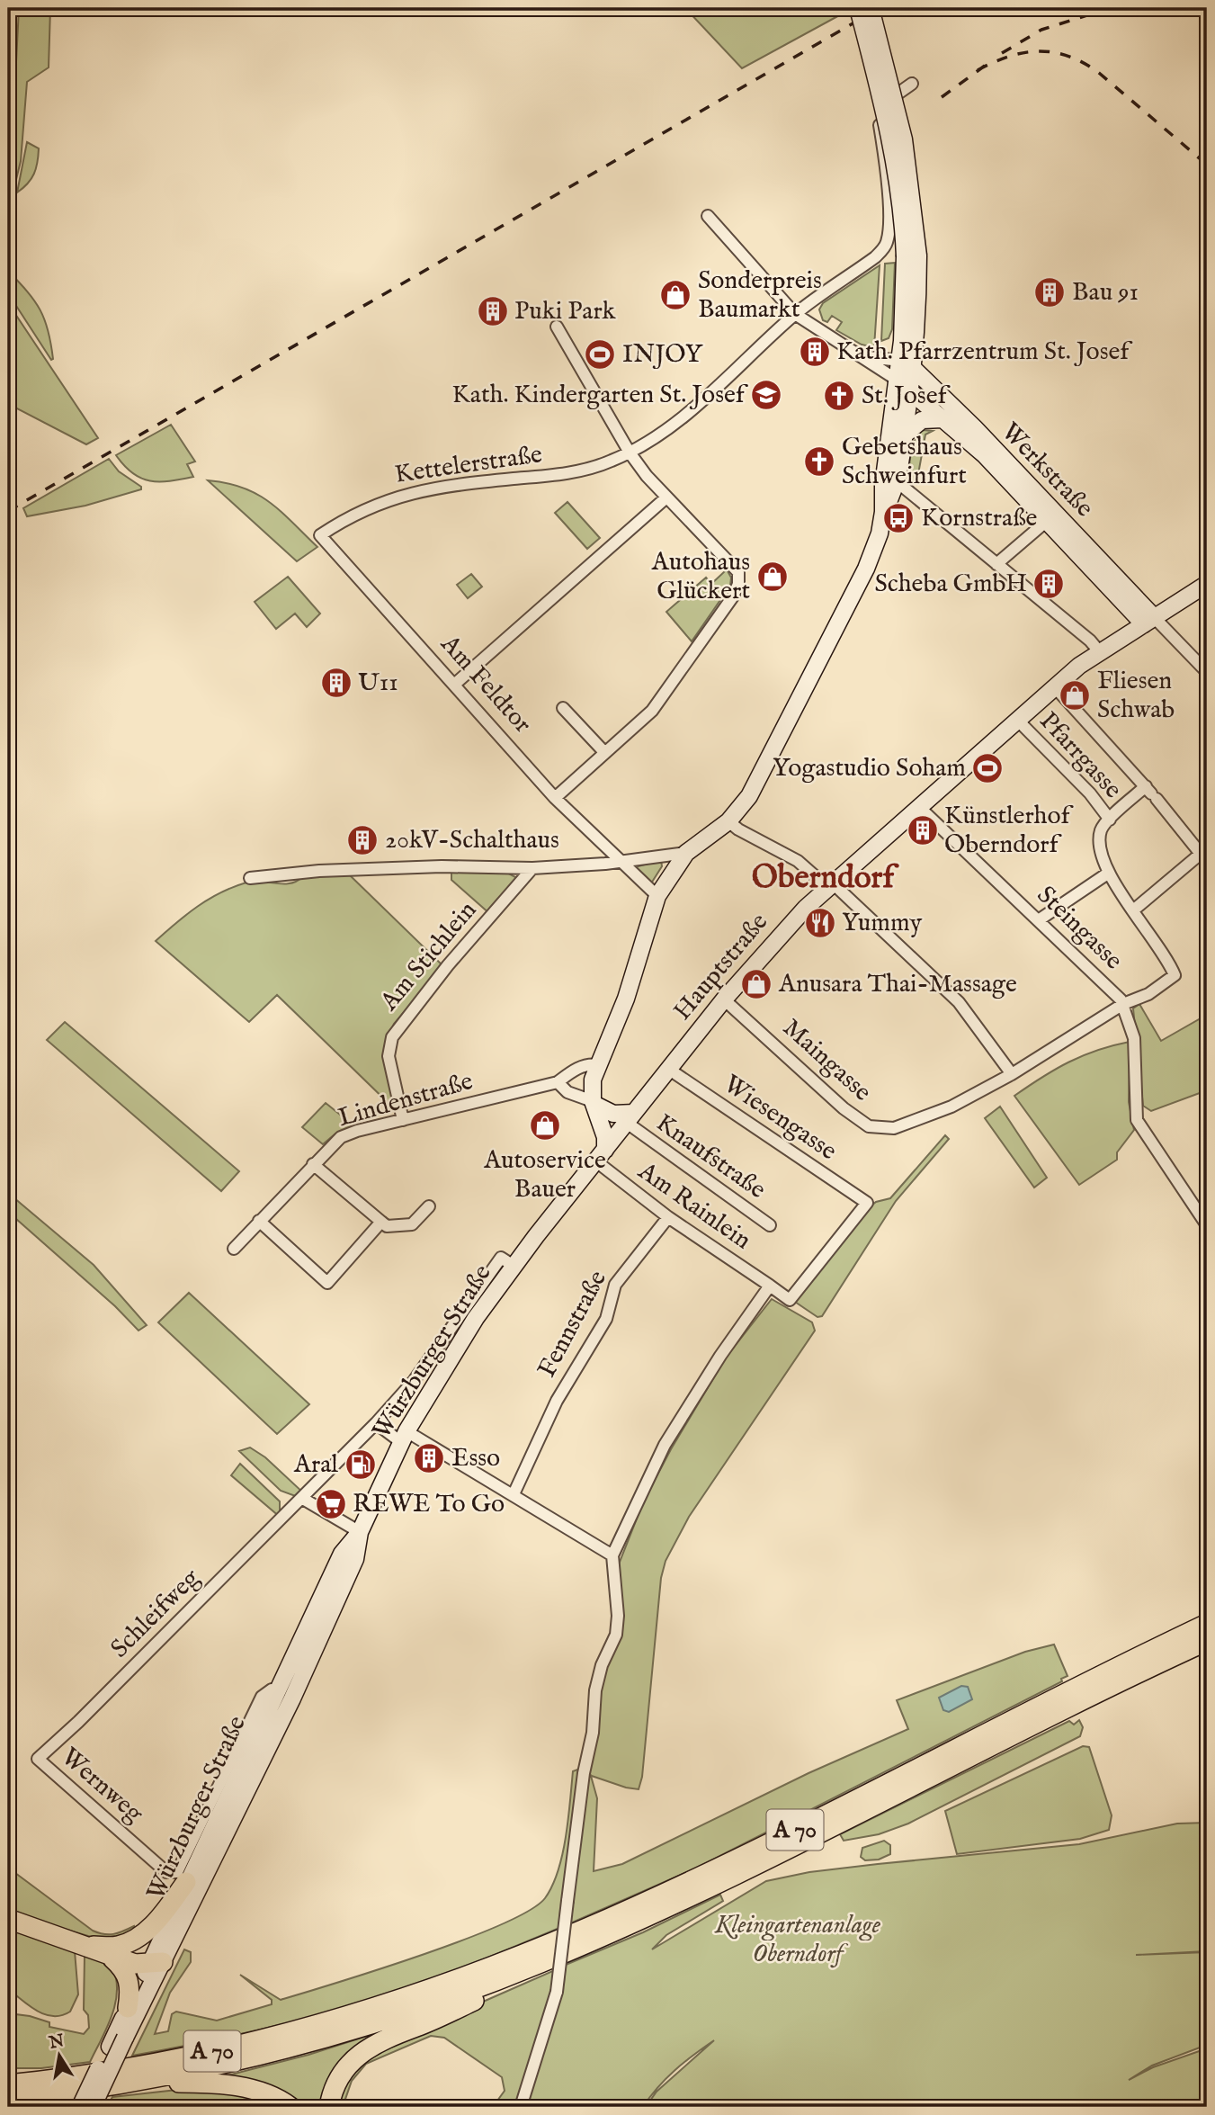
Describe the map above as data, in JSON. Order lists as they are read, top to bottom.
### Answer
{
  "streets": {
    "highway": ["A 70"],
    "main road": ["Werkstraße", "Hauptstraße", "Würzburger Straße"],
    "street": [
      "Kettelerstraße",
      "Am Feldtor",
      "Pfarrgasse",
      "Steingasse",
      "Am Stichlein",
      "Maingasse",
      "Lindenstraße",
      "Wiesengasse",
      "Knaufstraße",
      "Am Rainlein",
      "Fennstraße",
      "Schleifweg",
      "Wernweg"
    ]
  },
  "crossings": [
    ["Kettelerstraße", "Am Feldtor"],
    ["Werkstraße", "Hauptstraße"],
    ["Pfarrgasse", "Hauptstraße"],
    ["Steingasse", "Hauptstraße"],
    ["Steingasse", "Maingasse"],
    ["Am Stichlein", "Lindenstraße"],
    ["Hauptstraße", "Maingasse"],
    ["Hauptstraße", "Wiesengasse"],
    ["Hauptstraße", "Knaufstraße"],
    ["Hauptstraße", "Am Rainlein"],
    ["Hauptstraße", "Würzburger Straße"],
    ["Wiesengasse", "Am Rainlein"],
    ["Am Rainlein", "Fennstraße"],
    ["Am Rainlein", "Würzburger Straße"],
    ["Würzburger Straße", "Schleifweg"],
    ["Würzburger Straße", "Wernweg"],
    ["Schleifweg", "Wernweg"]
  ],
  "districts": ["Oberndorf"],
  "parks": ["Kleingartenanlage Oberndorf"],
  "places": {
    "building": [
      "Bau 91",
      "Puki Park",
      "Kath. Pfarrzentrum St. Josef",
      "Scheba GmbH",
      "U11",
      "Künstlerhof Oberndorf",
      "20kV-Schalthaus",
      "Esso"
    ],
    "shop": [
      "Sonderpreis Baumarkt",
      "Autohaus Glückert",
      "Fliesen Schwab",
      "Anusara Thai-Massage",
      "Autoservice Bauer"
    ],
    "sports": ["INJOY", "Yogastudio Soham"],
    "school or university": ["Kath. Kindergarten St. Josef"],
    "church": ["St. Josef", "Gebetshaus Schweinfurt"],
    "bus stop": ["Kornstraße"],
    "restaurant": ["Yummy"],
    "fuel station": ["Aral"],
    "supermarket": ["REWE To Go"]
  },
  "north": "top"
}
